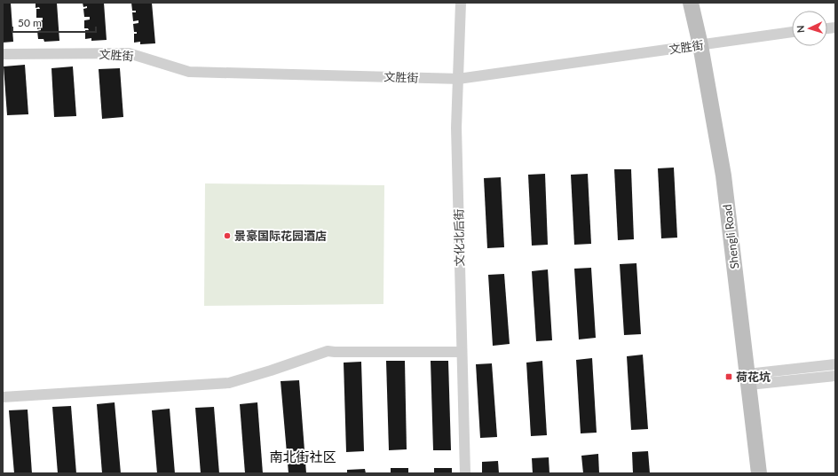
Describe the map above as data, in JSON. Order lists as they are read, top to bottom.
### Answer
{
  "streets": {
    "main road": ["Shengli Road"],
    "street": ["文胜街", "文化北后街"]
  },
  "crossings": [
    ["文胜街", "Shengli Road"],
    ["文胜街", "文化北后街"]
  ],
  "districts": ["南北街社区"],
  "places": {
    "other": ["景豪国际花园酒店"],
    "transit": ["荷花坑"]
  },
  "scale_bar": "50 m",
  "north": "left"
}
